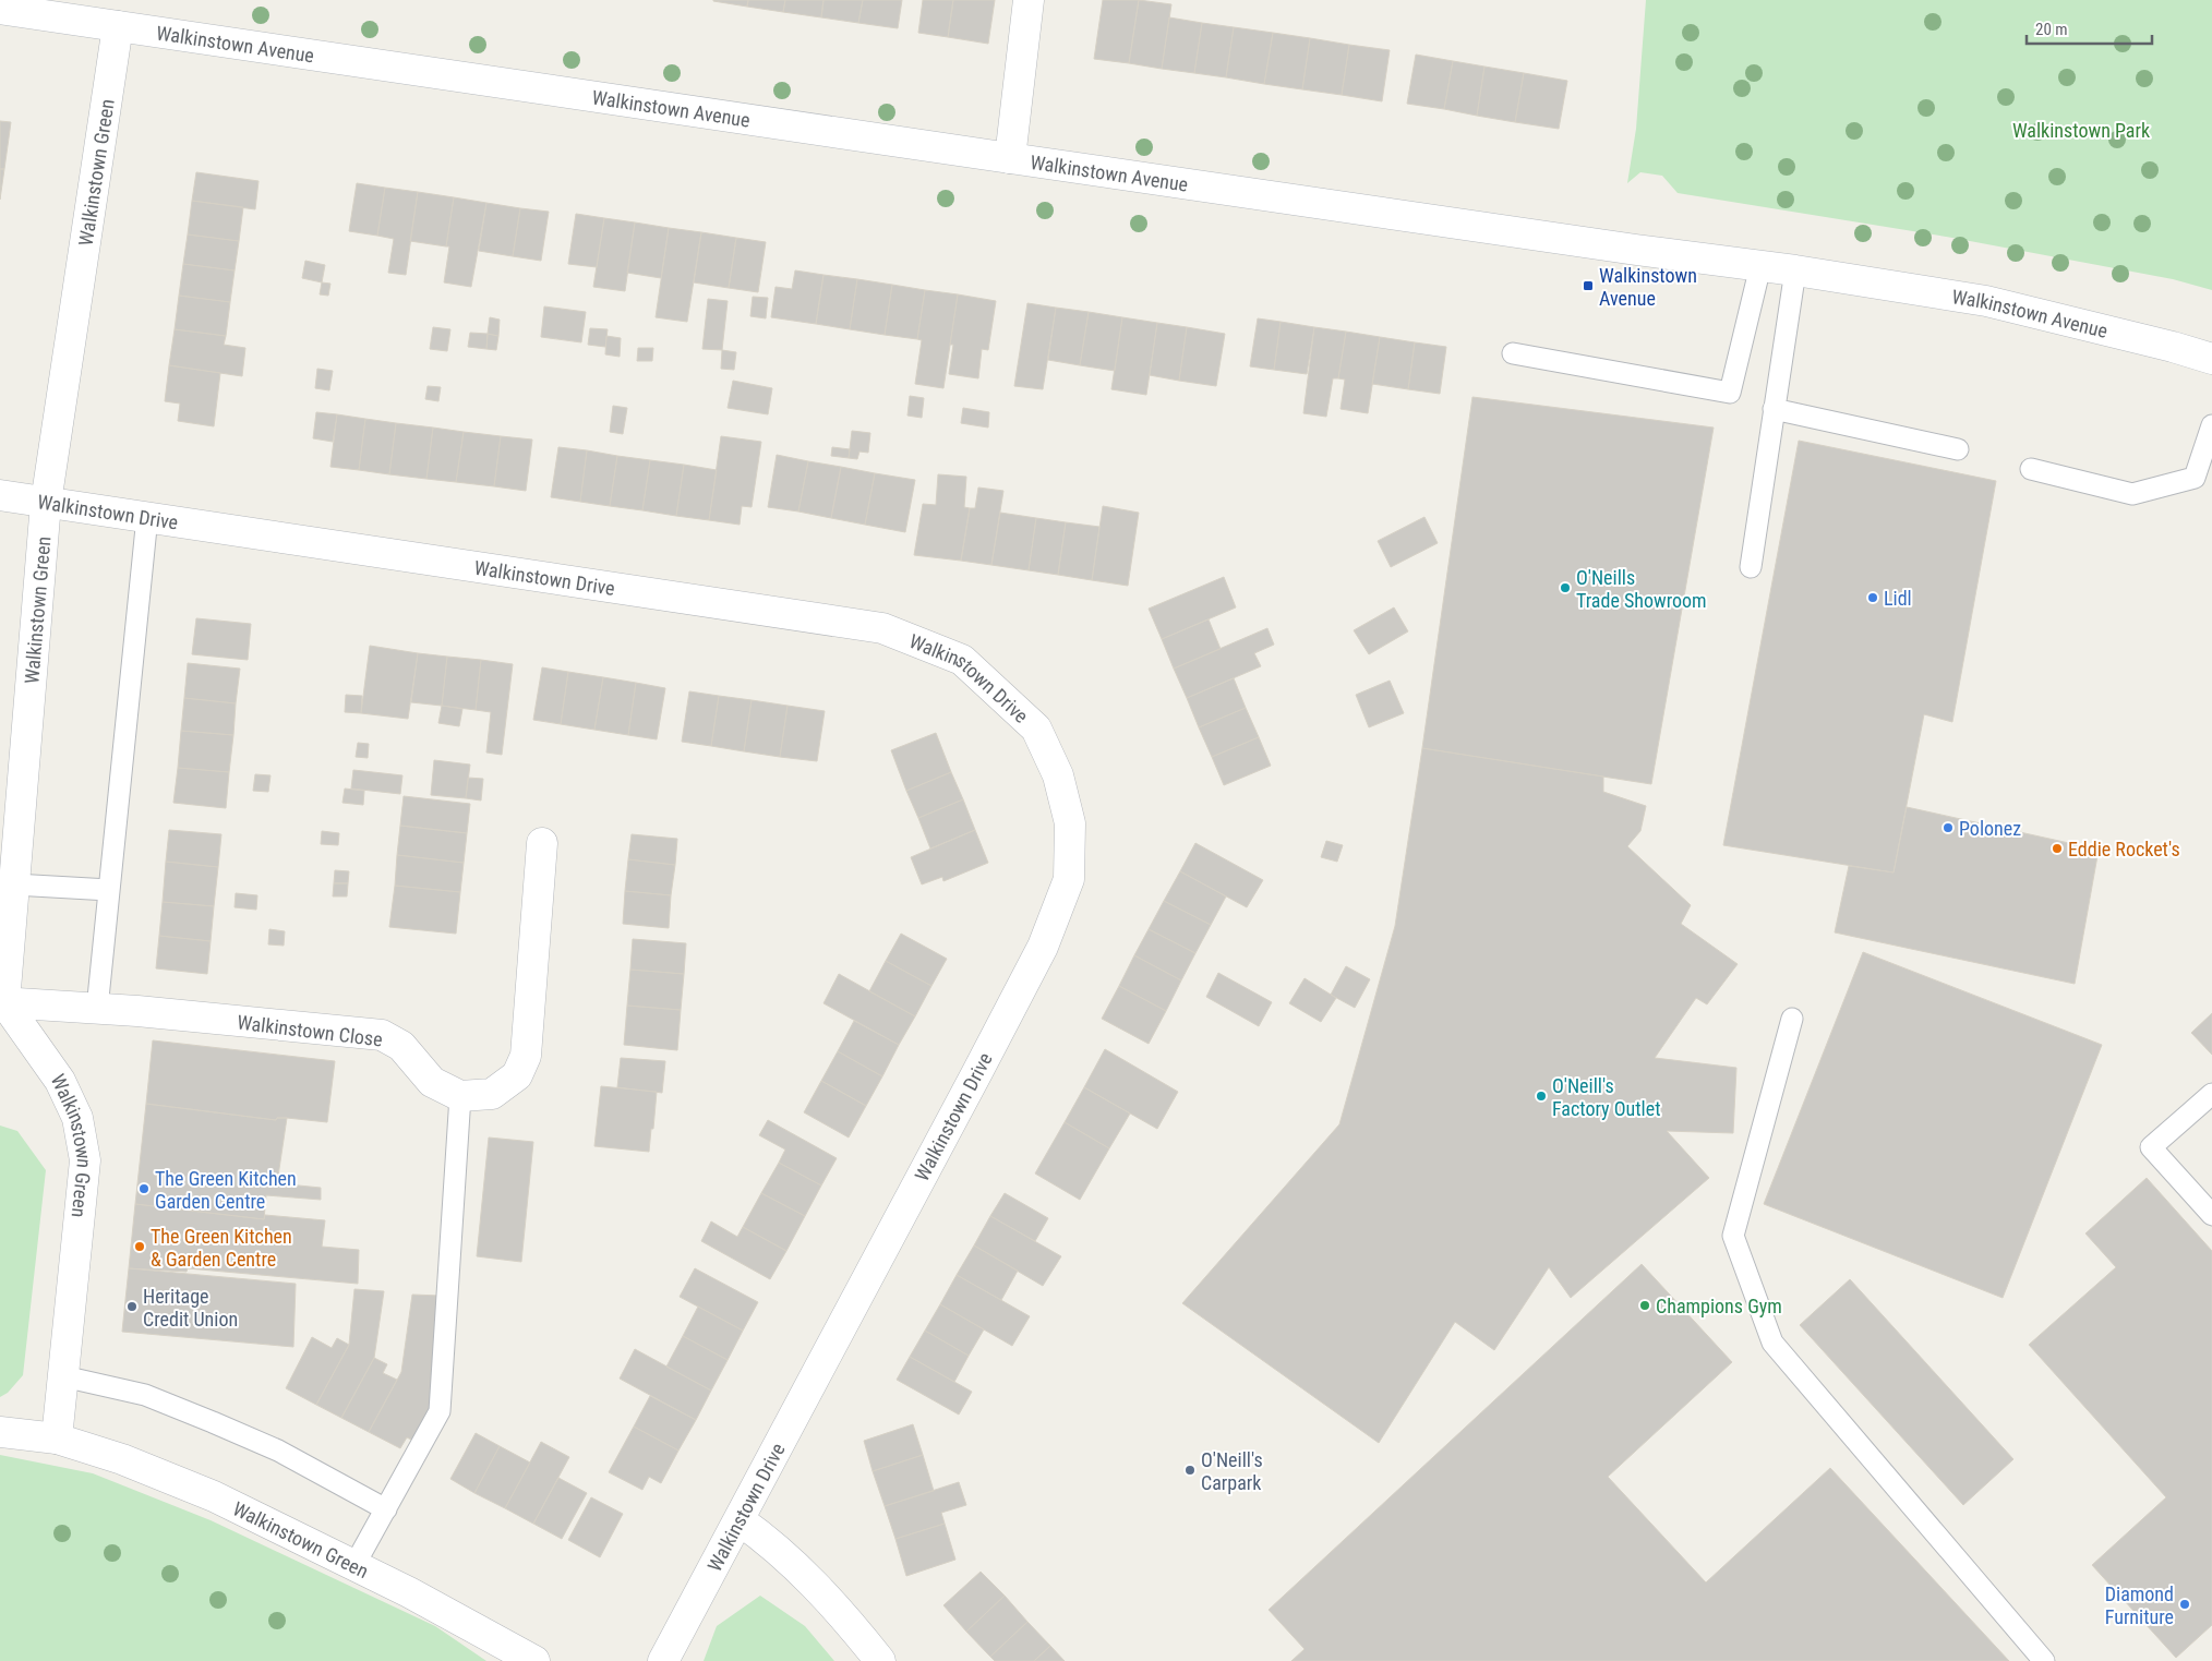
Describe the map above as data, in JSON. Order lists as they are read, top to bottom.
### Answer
{
  "streets": {
    "street": [
      "Walkinstown Avenue",
      "Walkinstown Green",
      "Walkinstown Drive",
      "Walkinstown Close"
    ]
  },
  "crossings": [
    ["Walkinstown Avenue", "Walkinstown Green"],
    ["Walkinstown Green", "Walkinstown Drive"],
    ["Walkinstown Green", "Walkinstown Close"]
  ],
  "parks": ["Walkinstown Park"],
  "places": {
    "transit": ["Walkinstown Avenue"],
    "other": [
      "O'Neills Trade Showroom",
      "Lidl",
      "Polonez",
      "Eddie Rocket's",
      "O'Neill's Factory Outlet",
      "The Green Kitchen Garden Centre",
      "The Green Kitchen & Garden Centre",
      "Champions Gym",
      "Heritage Credit Union",
      "O'Neill's Carpark",
      "Diamond Furniture"
    ]
  },
  "scale_bar": "20 m"
}
